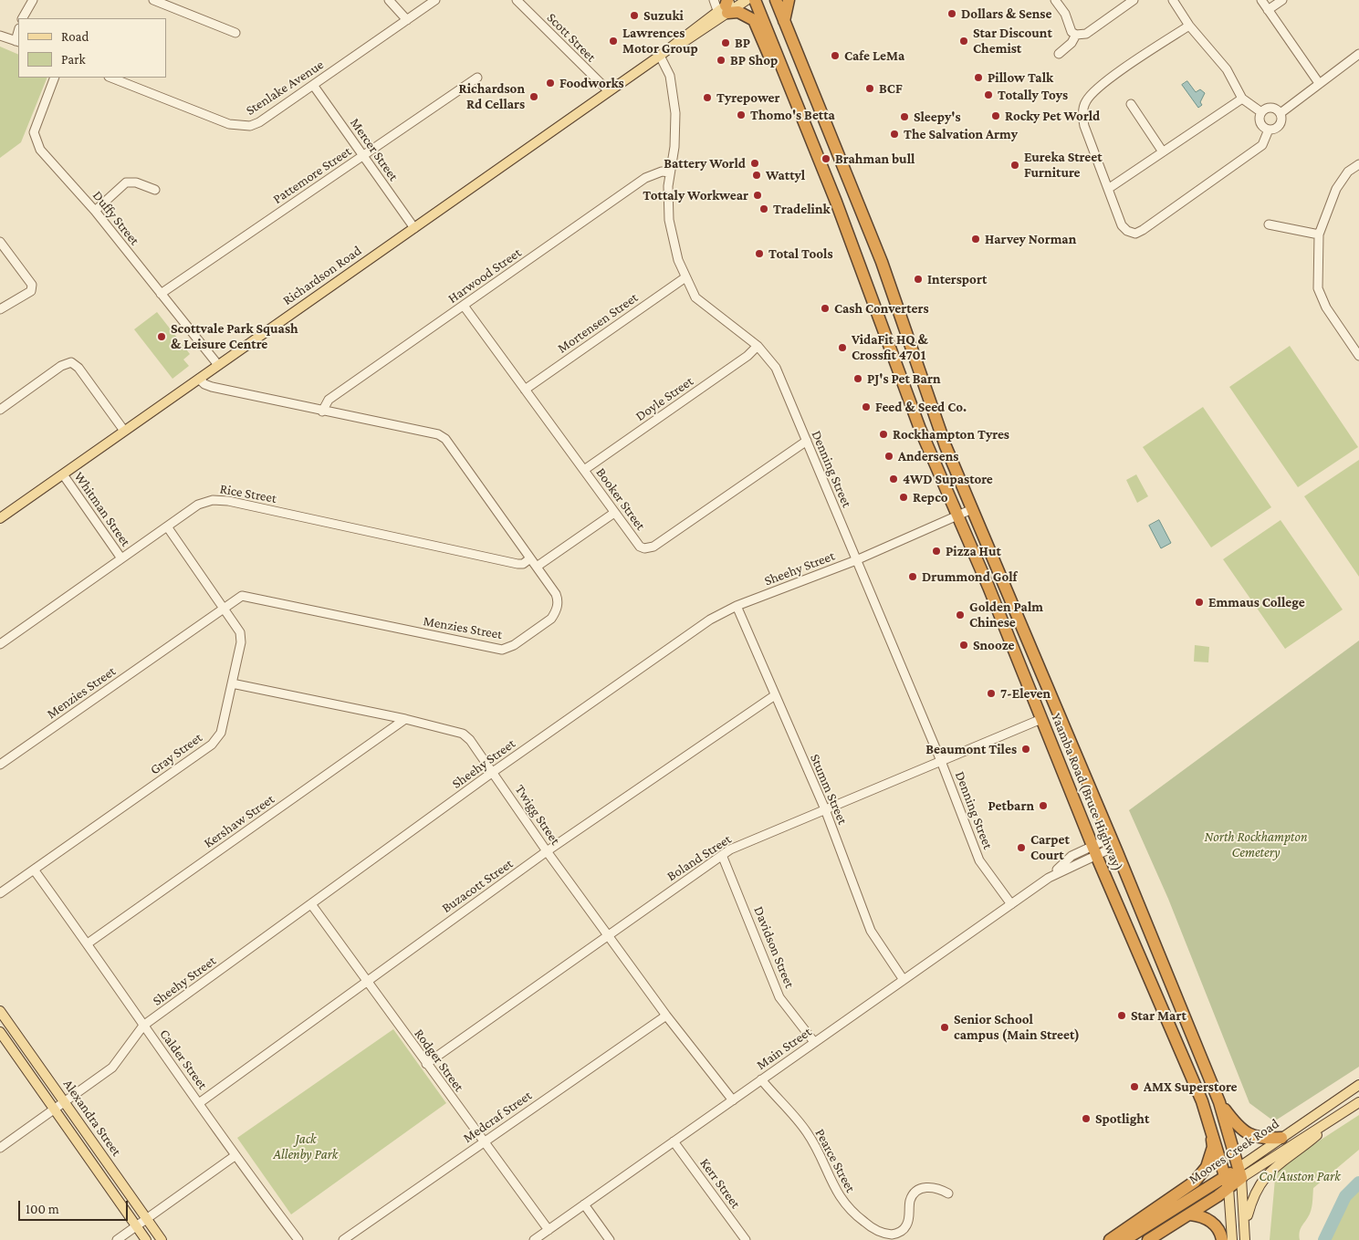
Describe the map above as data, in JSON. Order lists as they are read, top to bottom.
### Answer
{
  "streets": {
    "highway": ["Yaamba Road (Bruce Highway)", "Moores Creek Road"],
    "main road": ["Richardson Road", "Alexandra Street"],
    "street": [
      "Scott Street",
      "Stenlake Avenue",
      "Mercer Street",
      "Pattemore Street",
      "Duffy Street",
      "Harwood Street",
      "Mortensen Street",
      "Doyle Street",
      "Denning Street",
      "Rice Street",
      "Booker Street",
      "Whitman Street",
      "Sheehy Street",
      "Menzies Street",
      "Gray Street",
      "Stumm Street",
      "Twigg Street",
      "Kershaw Street",
      "Boland Street",
      "Buzacott Street",
      "Davidson Street",
      "Main Street",
      "Calder Street",
      "Rodger Street",
      "Medcraf Street",
      "Pearce Street",
      "Kerr Street"
    ]
  },
  "crossings": [
    ["Scott Street", "Richardson Road"],
    ["Stenlake Avenue", "Mercer Street"],
    ["Mercer Street", "Pattemore Street"],
    ["Mercer Street", "Richardson Road"],
    ["Pattemore Street", "Duffy Street"],
    ["Duffy Street", "Richardson Road"],
    ["Richardson Road", "Denning Street"],
    ["Richardson Road", "Whitman Street"],
    ["Richardson Road", "Menzies Street"],
    ["Harwood Street", "Denning Street"],
    ["Harwood Street", "Booker Street"],
    ["Harwood Street", "Menzies Street"],
    ["Mortensen Street", "Denning Street"],
    ["Mortensen Street", "Booker Street"],
    ["Doyle Street", "Denning Street"],
    ["Doyle Street", "Booker Street"],
    ["Denning Street", "Booker Street"],
    ["Denning Street", "Sheehy Street"],
    ["Denning Street", "Boland Street"],
    ["Denning Street", "Main Street"],
    ["Rice Street", "Whitman Street"],
    ["Rice Street", "Menzies Street"],
    ["Rice Street", "Gray Street"],
    ["Sheehy Street", "Stumm Street"],
    ["Sheehy Street", "Yaamba Road (Bruce Highway)"],
    ["Sheehy Street", "Twigg Street"],
    ["Sheehy Street", "Calder Street"],
    ["Sheehy Street", "Rodger Street"],
    ["Sheehy Street", "Alexandra Street"],
    ["Menzies Street", "Gray Street"],
    ["Gray Street", "Twigg Street"],
    ["Gray Street", "Calder Street"],
    ["Stumm Street", "Boland Street"],
    ["Stumm Street", "Buzacott Street"],
    ["Stumm Street", "Main Street"],
    ["Yaamba Road (Bruce Highway)", "Boland Street"],
    ["Yaamba Road (Bruce Highway)", "Main Street"],
    ["Yaamba Road (Bruce Highway)", "Moores Creek Road"],
    ["Twigg Street", "Kershaw Street"],
    ["Twigg Street", "Boland Street"],
    ["Twigg Street", "Buzacott Street"],
    ["Twigg Street", "Main Street"],
    ["Twigg Street", "Medcraf Street"],
    ["Kershaw Street", "Calder Street"],
    ["Boland Street", "Davidson Street"],
    ["Boland Street", "Rodger Street"],
    ["Buzacott Street", "Calder Street"],
    ["Buzacott Street", "Rodger Street"],
    ["Davidson Street", "Main Street"],
    ["Main Street", "Rodger Street"],
    ["Main Street", "Pearce Street"],
    ["Main Street", "Kerr Street"],
    ["Rodger Street", "Medcraf Street"]
  ],
  "parks": ["North Rockhampton Cemetery", "Jack Allenby Park", "Col Auston Park"],
  "places": [
    "Dollars & Sense",
    "Suzuki",
    "Lawrences Motor Group",
    "Star Discount Chemist",
    "BP",
    "Cafe LeMa",
    "BP Shop",
    "Pillow Talk",
    "Foodworks",
    "BCF",
    "Totally Toys",
    "Richardson Rd Cellars",
    "Tyrepower",
    "Thomo's Betta",
    "Rocky Pet World",
    "Sleepy's",
    "The Salvation Army",
    "Brahman bull",
    "Battery World",
    "Eureka Street Furniture",
    "Wattyl",
    "Tottaly Workwear",
    "Tradelink",
    "Harvey Norman",
    "Total Tools",
    "Intersport",
    "Cash Converters",
    "Scottvale Park Squash & Leisure Centre",
    "VidaFit HQ & Crossfit 4701",
    "PJ's Pet Barn",
    "Feed & Seed Co.",
    "Rockhampton Tyres",
    "Andersens",
    "4WD Supastore",
    "Repco",
    "Pizza Hut",
    "Drummond Golf",
    "Emmaus College",
    "Golden Palm Chinese",
    "Snooze",
    "7-Eleven",
    "Beaumont Tiles",
    "Petbarn",
    "Carpet Court",
    "Star Mart",
    "Senior School campus (Main Street)",
    "AMX Superstore",
    "Spotlight"
  ],
  "legend": ["Road", "Park"],
  "scale_bar": "100 m"
}
